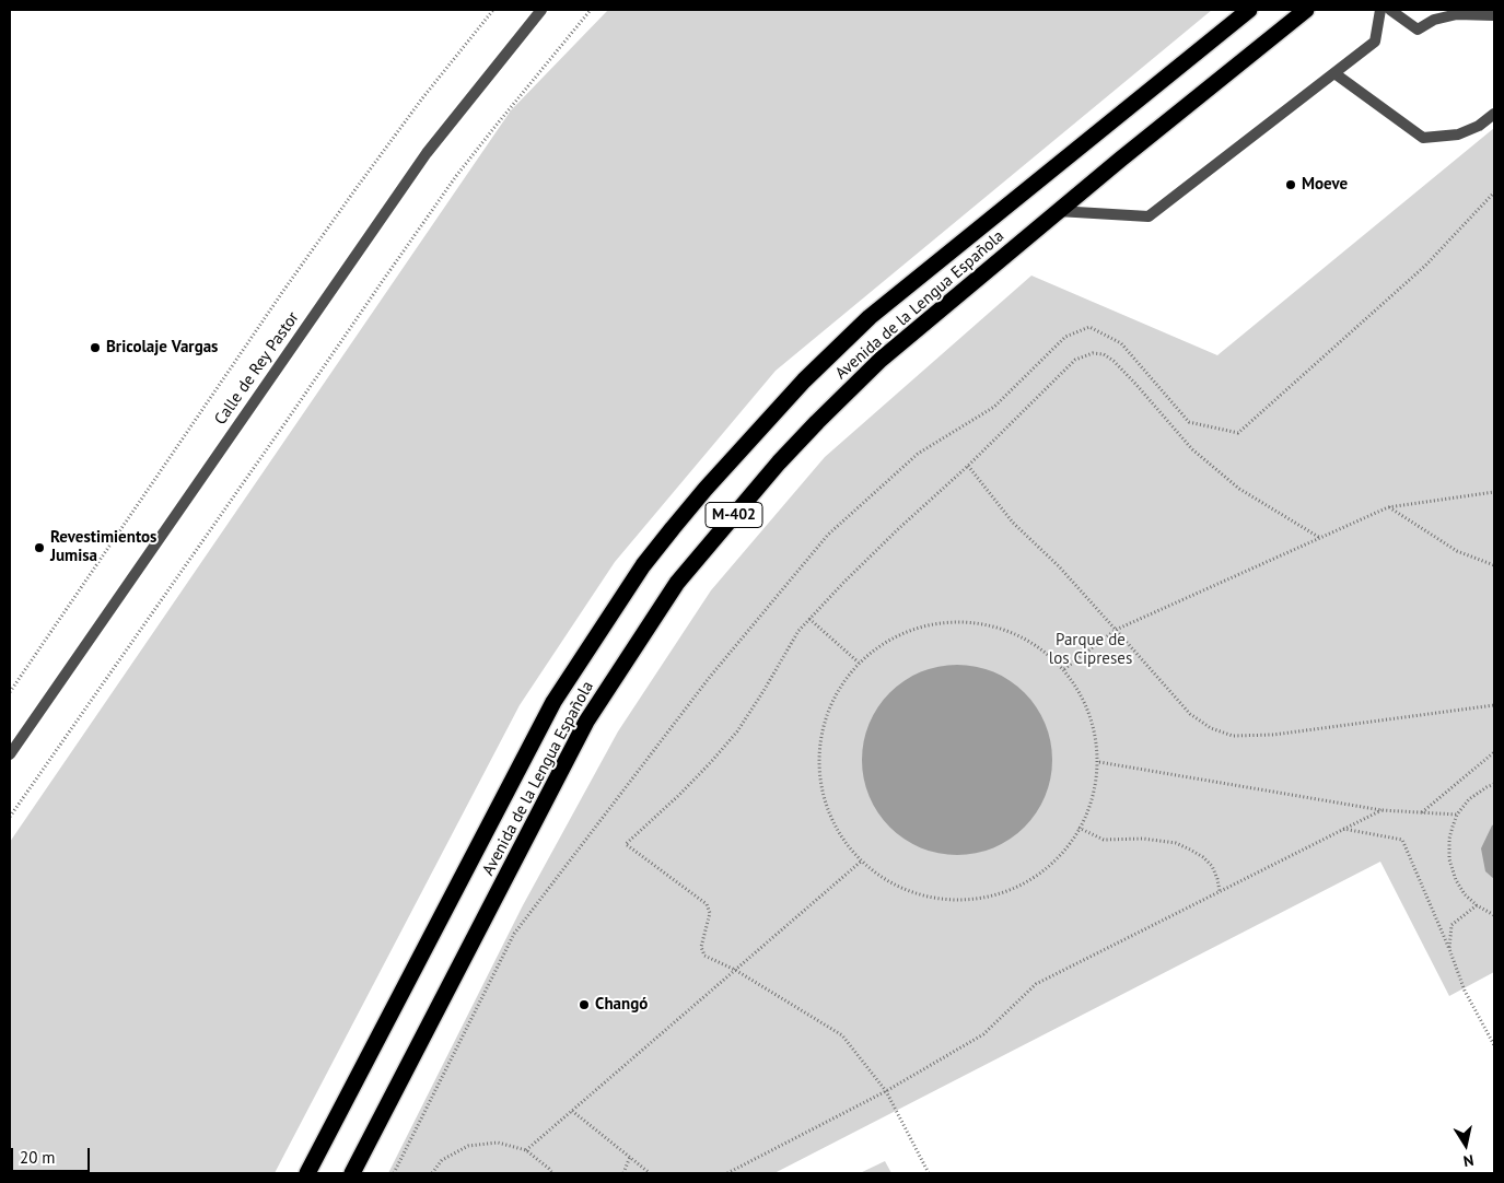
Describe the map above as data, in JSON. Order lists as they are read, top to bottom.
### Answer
{
  "streets": {
    "highway": ["Avenida de la Lengua Española", "M-402"],
    "street": ["Calle de Rey Pastor"]
  },
  "parks": ["Parque de los Cipreses"],
  "places": [
    "Moeve",
    "Bricolaje Vargas",
    "Revestimientos Jumisa",
    "Changó"
  ],
  "scale_bar": "20 m",
  "north": "bottom"
}
